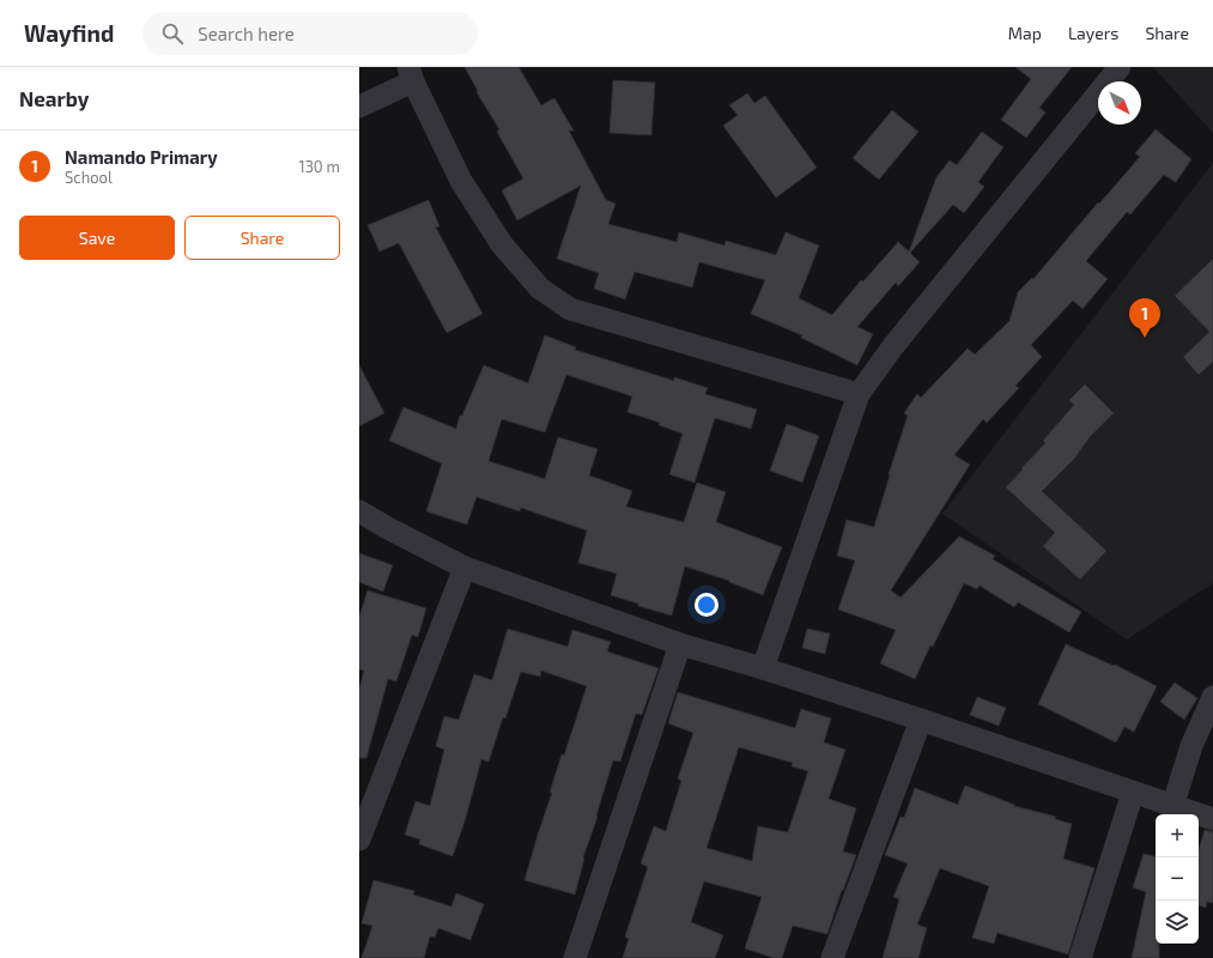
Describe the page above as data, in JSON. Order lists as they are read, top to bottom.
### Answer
{
  "north": "bottom right",
  "page": {
    "header": "Wayfind",
    "search": "Search here",
    "nav": ["Map", "Layers", "Share"],
    "heading": "Nearby",
    "list": [
      {
        "mark": "1",
        "name": "Namando Primary",
        "note": "School",
        "value": "130 m"
      }
    ],
    "buttons": ["Save", "Share"],
    "pins": "1",
    "map_buttons": ["+", "−"]
  }
}
